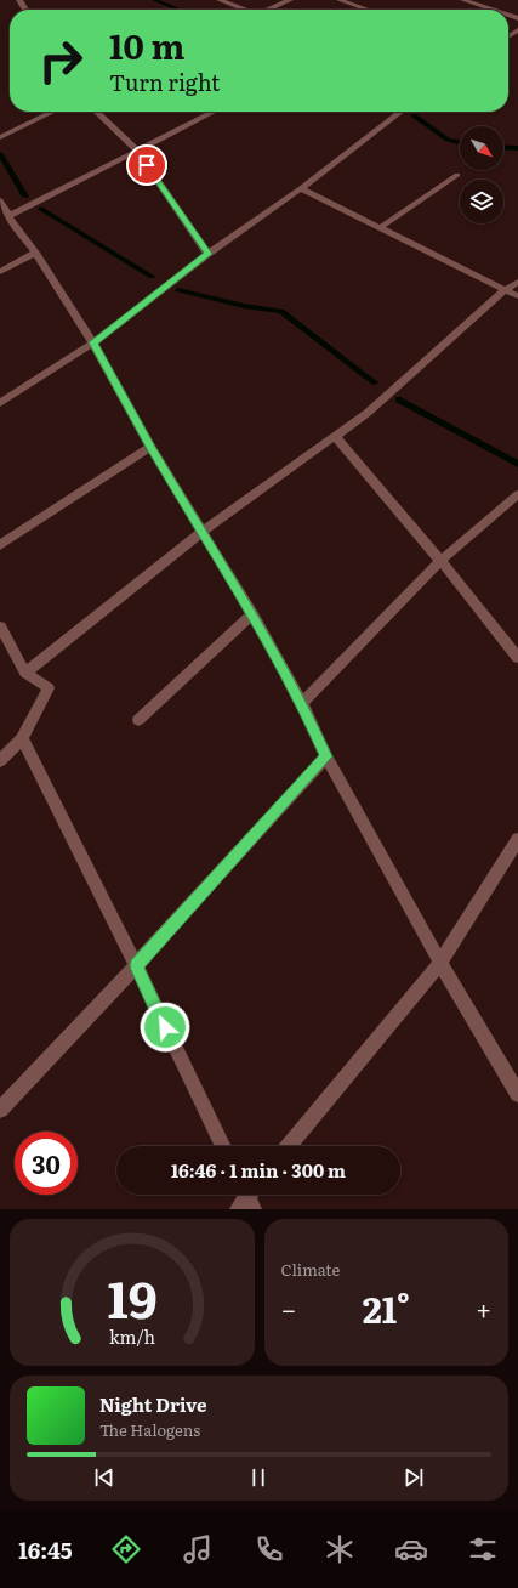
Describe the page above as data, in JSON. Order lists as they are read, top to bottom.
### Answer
{
  "north": "bottom right",
  "page": {
    "turn": ["10 m", "Turn right"],
    "limit": "30",
    "trip": "16:46 · 1 min · 300 m",
    "tile": "Climate",
    "heat": ["−", "21°", "+"],
    "song": ["Night Drive", "The Halogens"],
    "tabs": "16:45",
    "gauge": ["19", "km/h"]
  }
}
